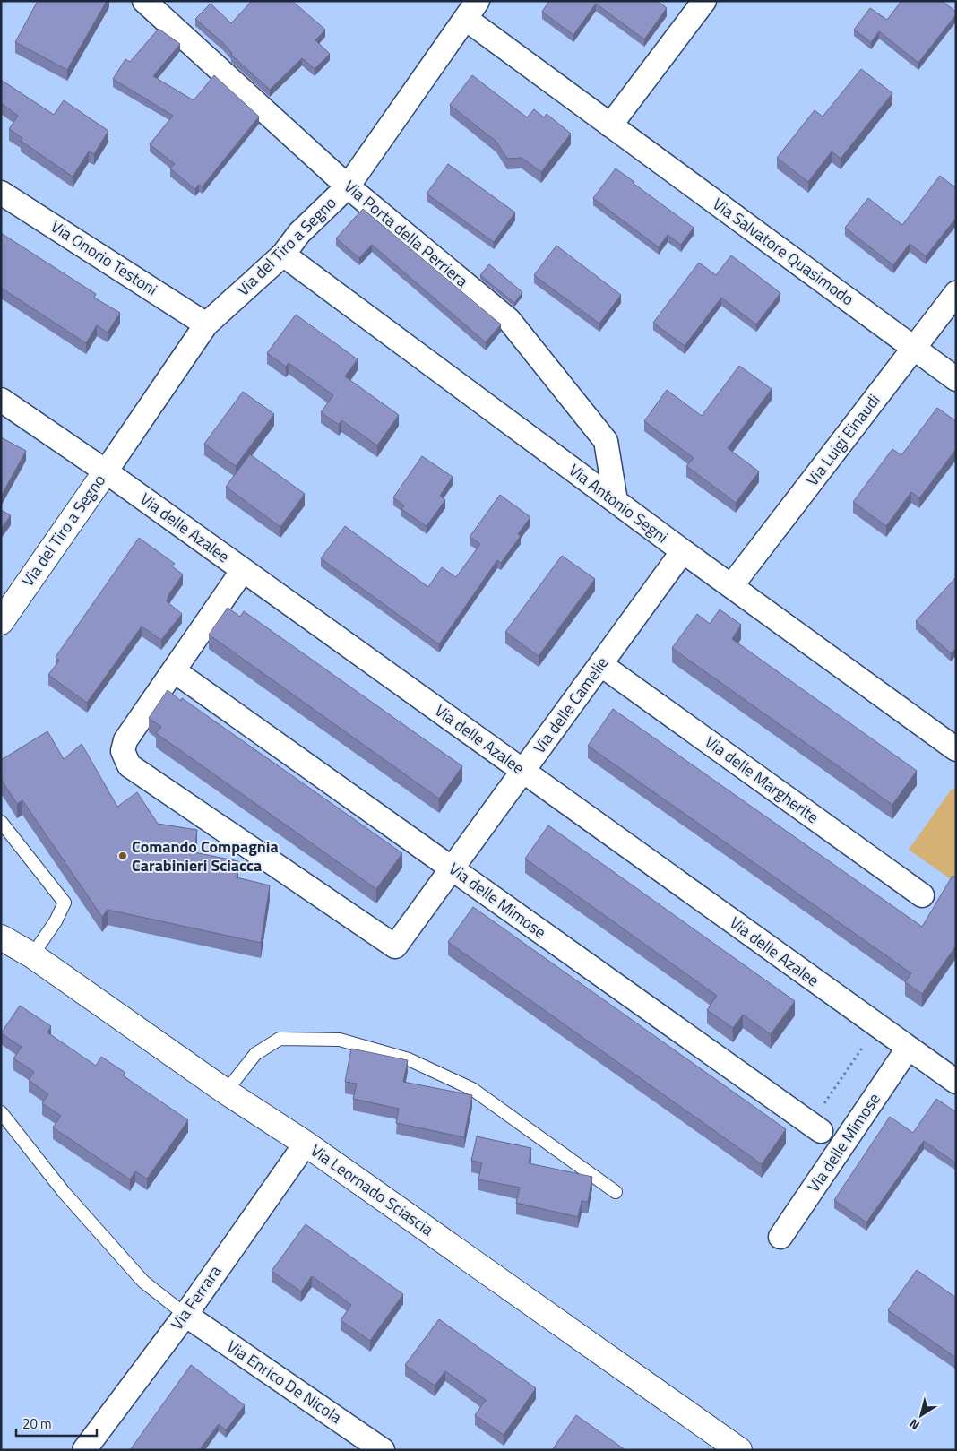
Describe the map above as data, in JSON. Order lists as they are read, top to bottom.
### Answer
{
  "streets": {
    "street": [
      "Via Porta della Perriera",
      "Via del Tiro a Segno",
      "Via Salvatore Quasimodo",
      "Via Onorio Testoni",
      "Via Luigi Einaudi",
      "Via Antonio Segni",
      "Via delle Azalee",
      "Via delle Camelie",
      "Via delle Margherite",
      "Via delle Mimose",
      "Via Leornado Sciascia",
      "Via Ferrara",
      "Via Enrico De Nicola"
    ]
  },
  "crossings": [
    ["Via Porta della Perriera", "Via del Tiro a Segno"],
    ["Via Porta della Perriera", "Via Antonio Segni"],
    ["Via del Tiro a Segno", "Via Salvatore Quasimodo"],
    ["Via del Tiro a Segno", "Via Onorio Testoni"],
    ["Via del Tiro a Segno", "Via Antonio Segni"],
    ["Via del Tiro a Segno", "Via delle Azalee"],
    ["Via Salvatore Quasimodo", "Via Luigi Einaudi"],
    ["Via Luigi Einaudi", "Via Antonio Segni"],
    ["Via Antonio Segni", "Via delle Camelie"],
    ["Via delle Azalee", "Via delle Camelie"],
    ["Via delle Azalee", "Via delle Mimose"],
    ["Via delle Camelie", "Via delle Margherite"],
    ["Via delle Camelie", "Via delle Mimose"],
    ["Via Leornado Sciascia", "Via Ferrara"],
    ["Via Ferrara", "Via Enrico De Nicola"]
  ],
  "places": ["Comando Compagnia Carabinieri Sciacca"],
  "scale_bar": "20 m",
  "north": "bottom left"
}
